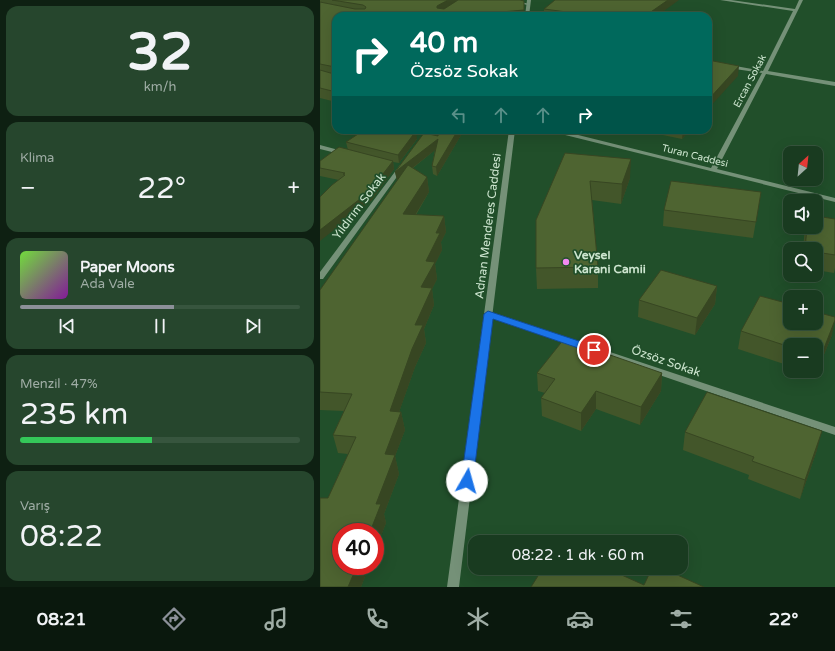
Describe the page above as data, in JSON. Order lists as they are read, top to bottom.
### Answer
{
  "streets": {
    "street": [
      "Ercan Sokak",
      "Turan Caddesi",
      "Yıldırım Sokak",
      "Adnan Menderes Caddesi",
      "Özsöz Sokak"
    ]
  },
  "crossings": [
    ["Ercan Sokak", "Turan Caddesi"],
    ["Adnan Menderes Caddesi", "Özsöz Sokak"]
  ],
  "places": ["Veysel Karani Camii"],
  "north": "top right",
  "page": {
    "tile": [
      ["32", "km/h"],
      "Klima",
      ["Menzil · 47%", "235 km"],
      ["Varış", "08:22"]
    ],
    "turn": ["40 m", "Özsöz Sokak"],
    "map_buttons": ["+", "−"],
    "heat": ["−", "22°", "+"],
    "song": ["Paper Moons", "Ada Vale"],
    "limit": "40",
    "trip": "08:22 · 1 dk · 60 m",
    "tabs": ["08:21", "22°"]
  }
}
